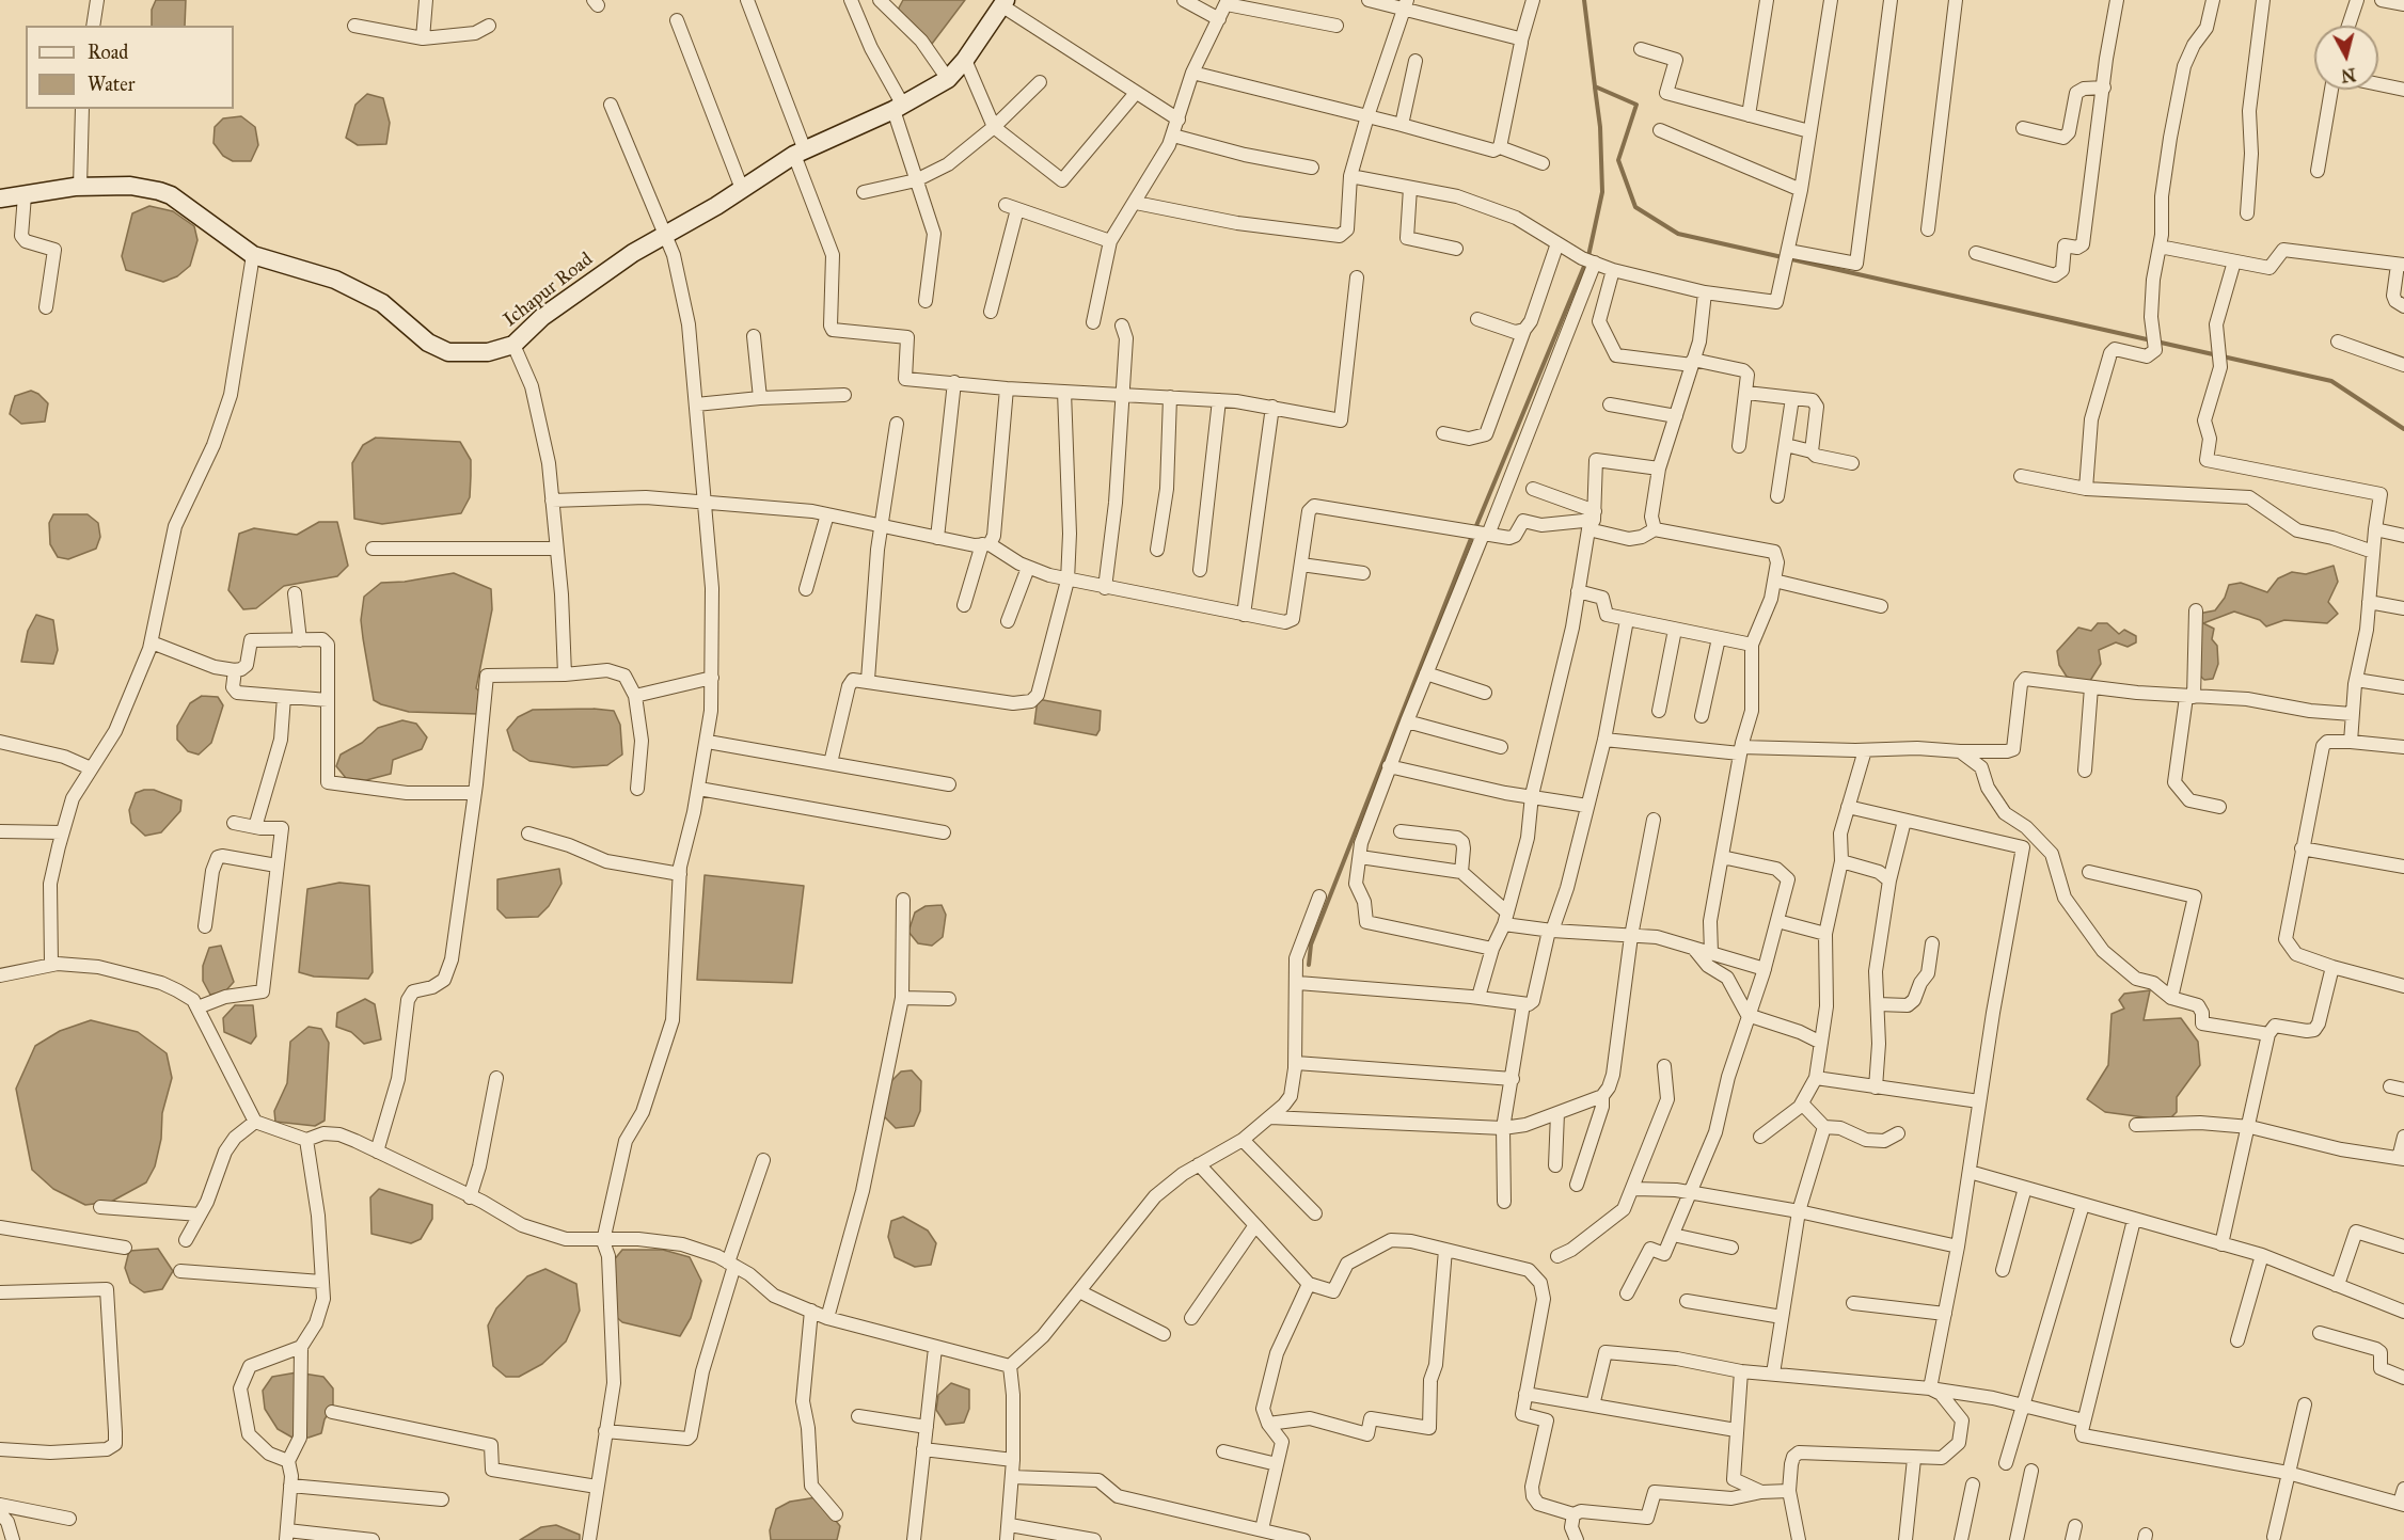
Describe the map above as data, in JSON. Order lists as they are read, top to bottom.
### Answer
{
  "streets": {
    "street": ["Ichapur Road"]
  },
  "legend": ["Road", "Water"],
  "north": "bottom"
}
